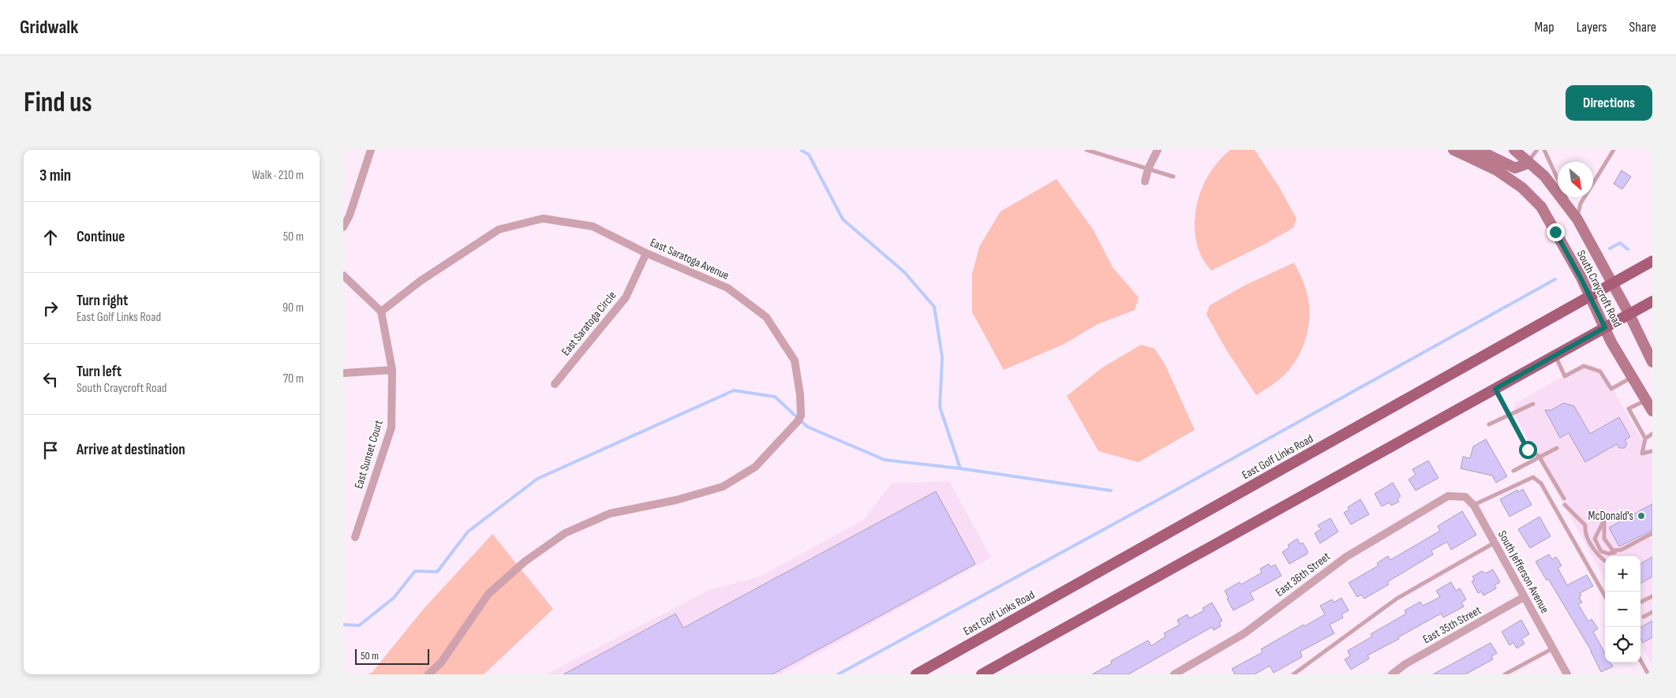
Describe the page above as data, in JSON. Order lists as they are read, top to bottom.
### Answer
{
  "streets": {
    "main road": ["South Craycroft Road", "East Golf Links Road"],
    "street": [
      "East Saratoga Avenue",
      "East Saratoga Circle",
      "East Sunset Court",
      "South Jefferson Avenue",
      "East 36th Street",
      "East 35th Street"
    ]
  },
  "crossings": [
    ["East Saratoga Avenue", "East Saratoga Circle"],
    ["East Saratoga Avenue", "East Sunset Court"],
    ["South Craycroft Road", "East Golf Links Road"],
    ["South Jefferson Avenue", "East 36th Street"],
    ["South Jefferson Avenue", "East 35th Street"]
  ],
  "places": ["McDonald's"],
  "scale_bar": "50 m",
  "north": "bottom right",
  "page": {
    "header": "Gridwalk",
    "nav": ["Map", "Layers", "Share"],
    "buttons": "Directions",
    "title": "Find us",
    "heading": ["3 min", "Walk · 210 m"],
    "list": [
      ["Continue", "50 m"],
      ["Turn right", "East Golf Links Road", "90 m"],
      ["Turn left", "South Craycroft Road", "70 m"],
      "Arrive at destination"
    ],
    "map_buttons": ["+", "−"],
    "scale": "50 m"
  }
}
